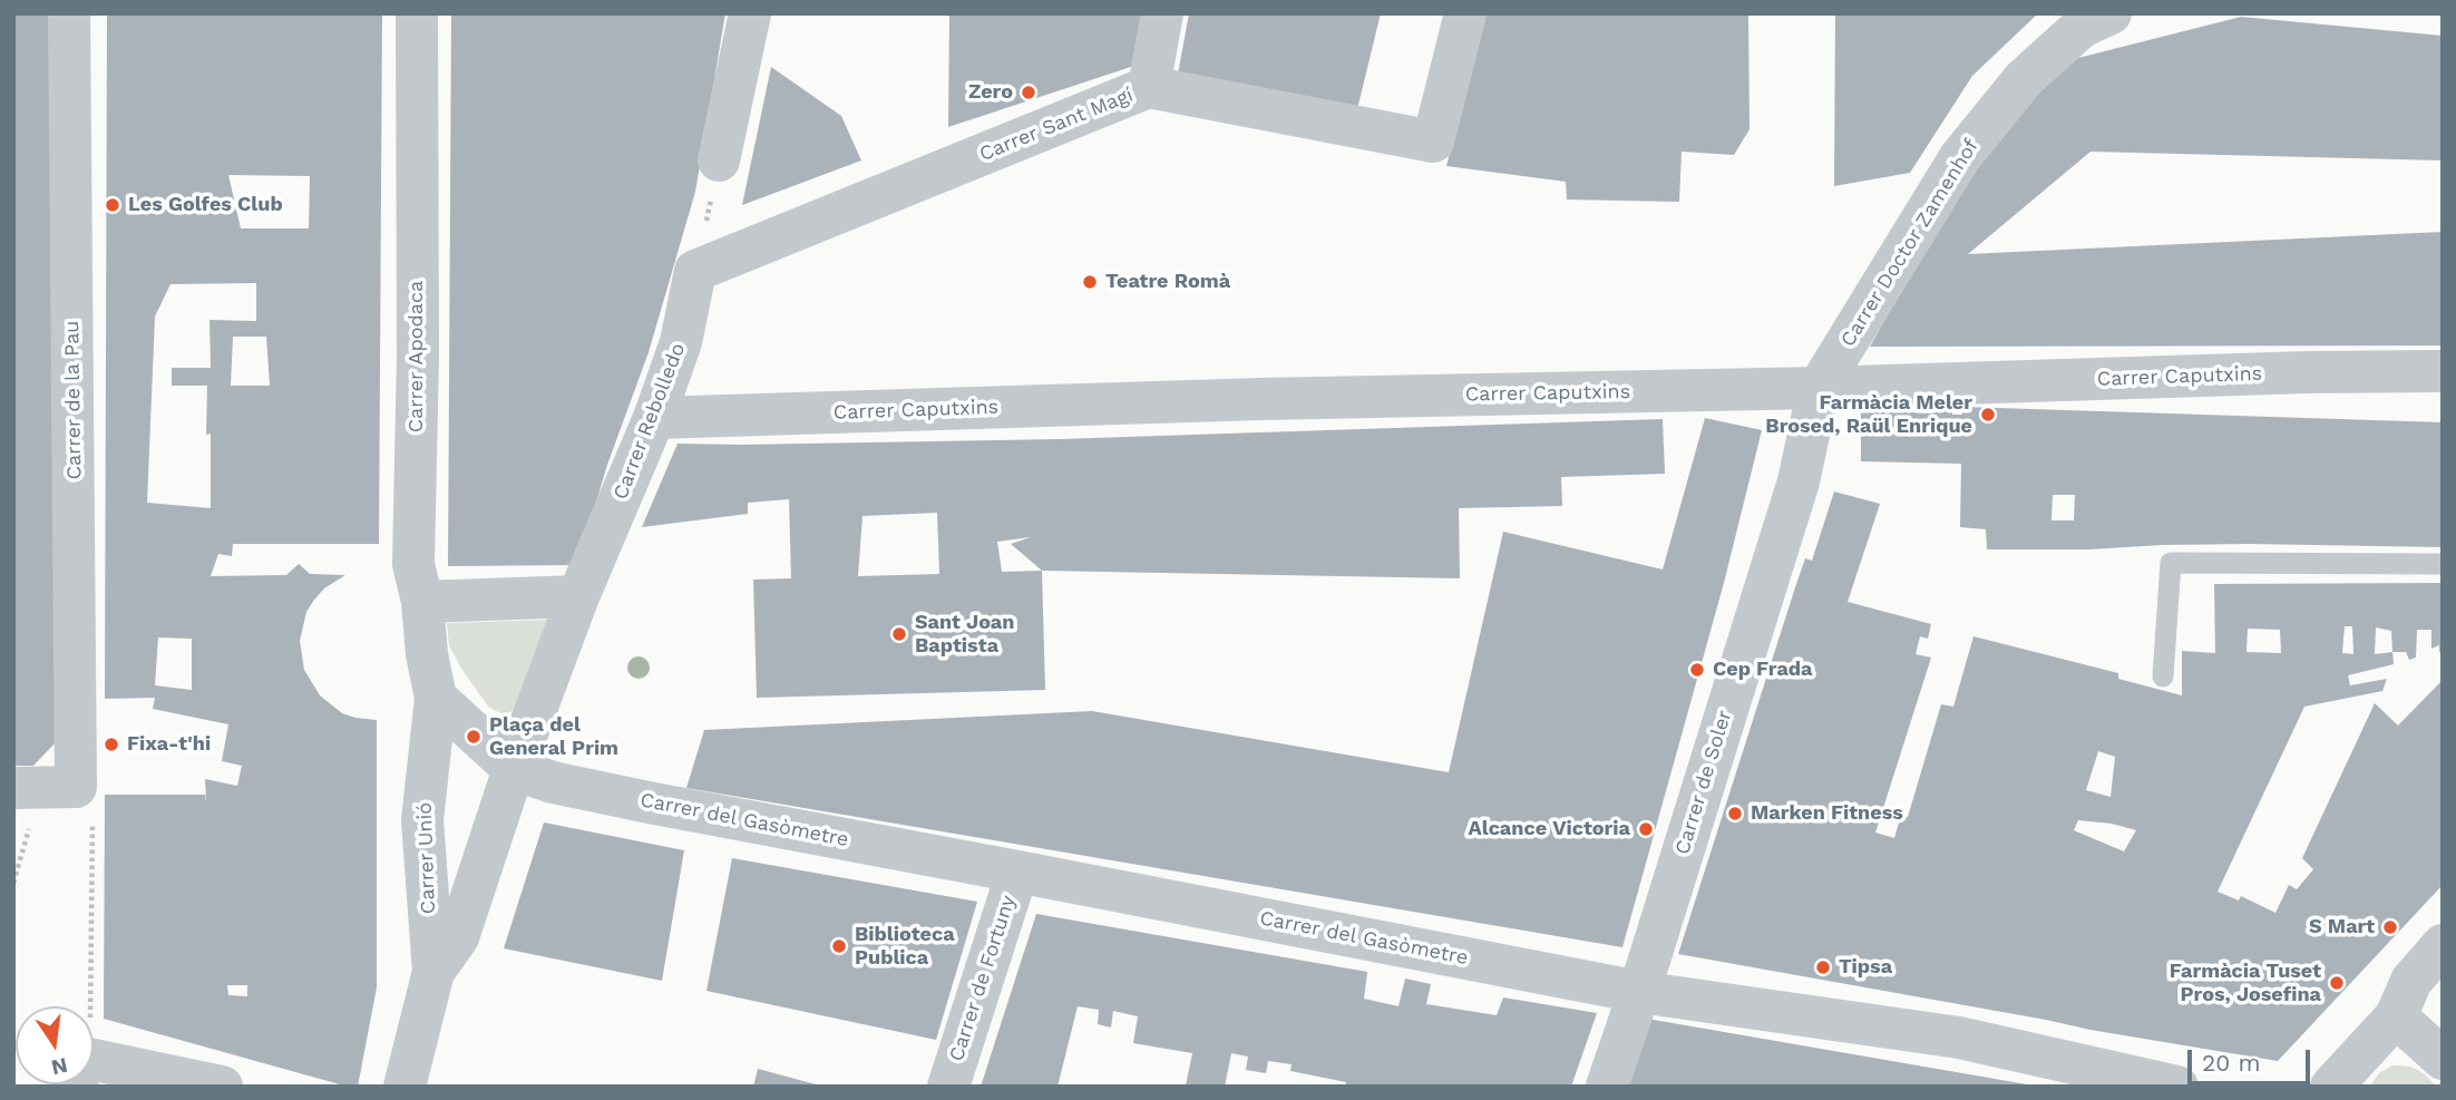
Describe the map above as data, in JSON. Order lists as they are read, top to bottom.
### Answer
{
  "streets": {
    "street": [
      "Carrer Sant Magí",
      "Carrer Doctor Zamenhof",
      "Carrer Apodaca",
      "Carrer Caputxins",
      "Carrer de la Pau",
      "Carrer Rebolledo",
      "Carrer de Soler",
      "Carrer del Gasòmetre",
      "Carrer Unió",
      "Carrer de Fortuny"
    ]
  },
  "crossings": [
    ["Carrer Sant Magí", "Carrer Rebolledo"],
    ["Carrer Doctor Zamenhof", "Carrer Caputxins"],
    ["Carrer Doctor Zamenhof", "Carrer de Soler"],
    ["Carrer Apodaca", "Carrer Unió"],
    ["Carrer Caputxins", "Carrer Rebolledo"],
    ["Carrer Caputxins", "Carrer de Soler"],
    ["Carrer Rebolledo", "Carrer del Gasòmetre"],
    ["Carrer Rebolledo", "Carrer Unió"],
    ["Carrer de Soler", "Carrer del Gasòmetre"],
    ["Carrer del Gasòmetre", "Carrer Unió"],
    ["Carrer del Gasòmetre", "Carrer de Fortuny"]
  ],
  "places": [
    "Zero",
    "Les Golfes Club",
    "Teatre Romà",
    "Farmàcia Meler Brosed, Raül Enrique",
    "Sant Joan Baptista",
    "Cep Frada",
    "Plaça del General Prim",
    "Fixa-t'hi",
    "Marken Fitness",
    "Alcance Victoria",
    "S Mart",
    "Biblioteca Publica",
    "Tipsa",
    "Farmàcia Tuset Pros, Josefina"
  ],
  "scale_bar": "20 m",
  "north": "bottom"
}
